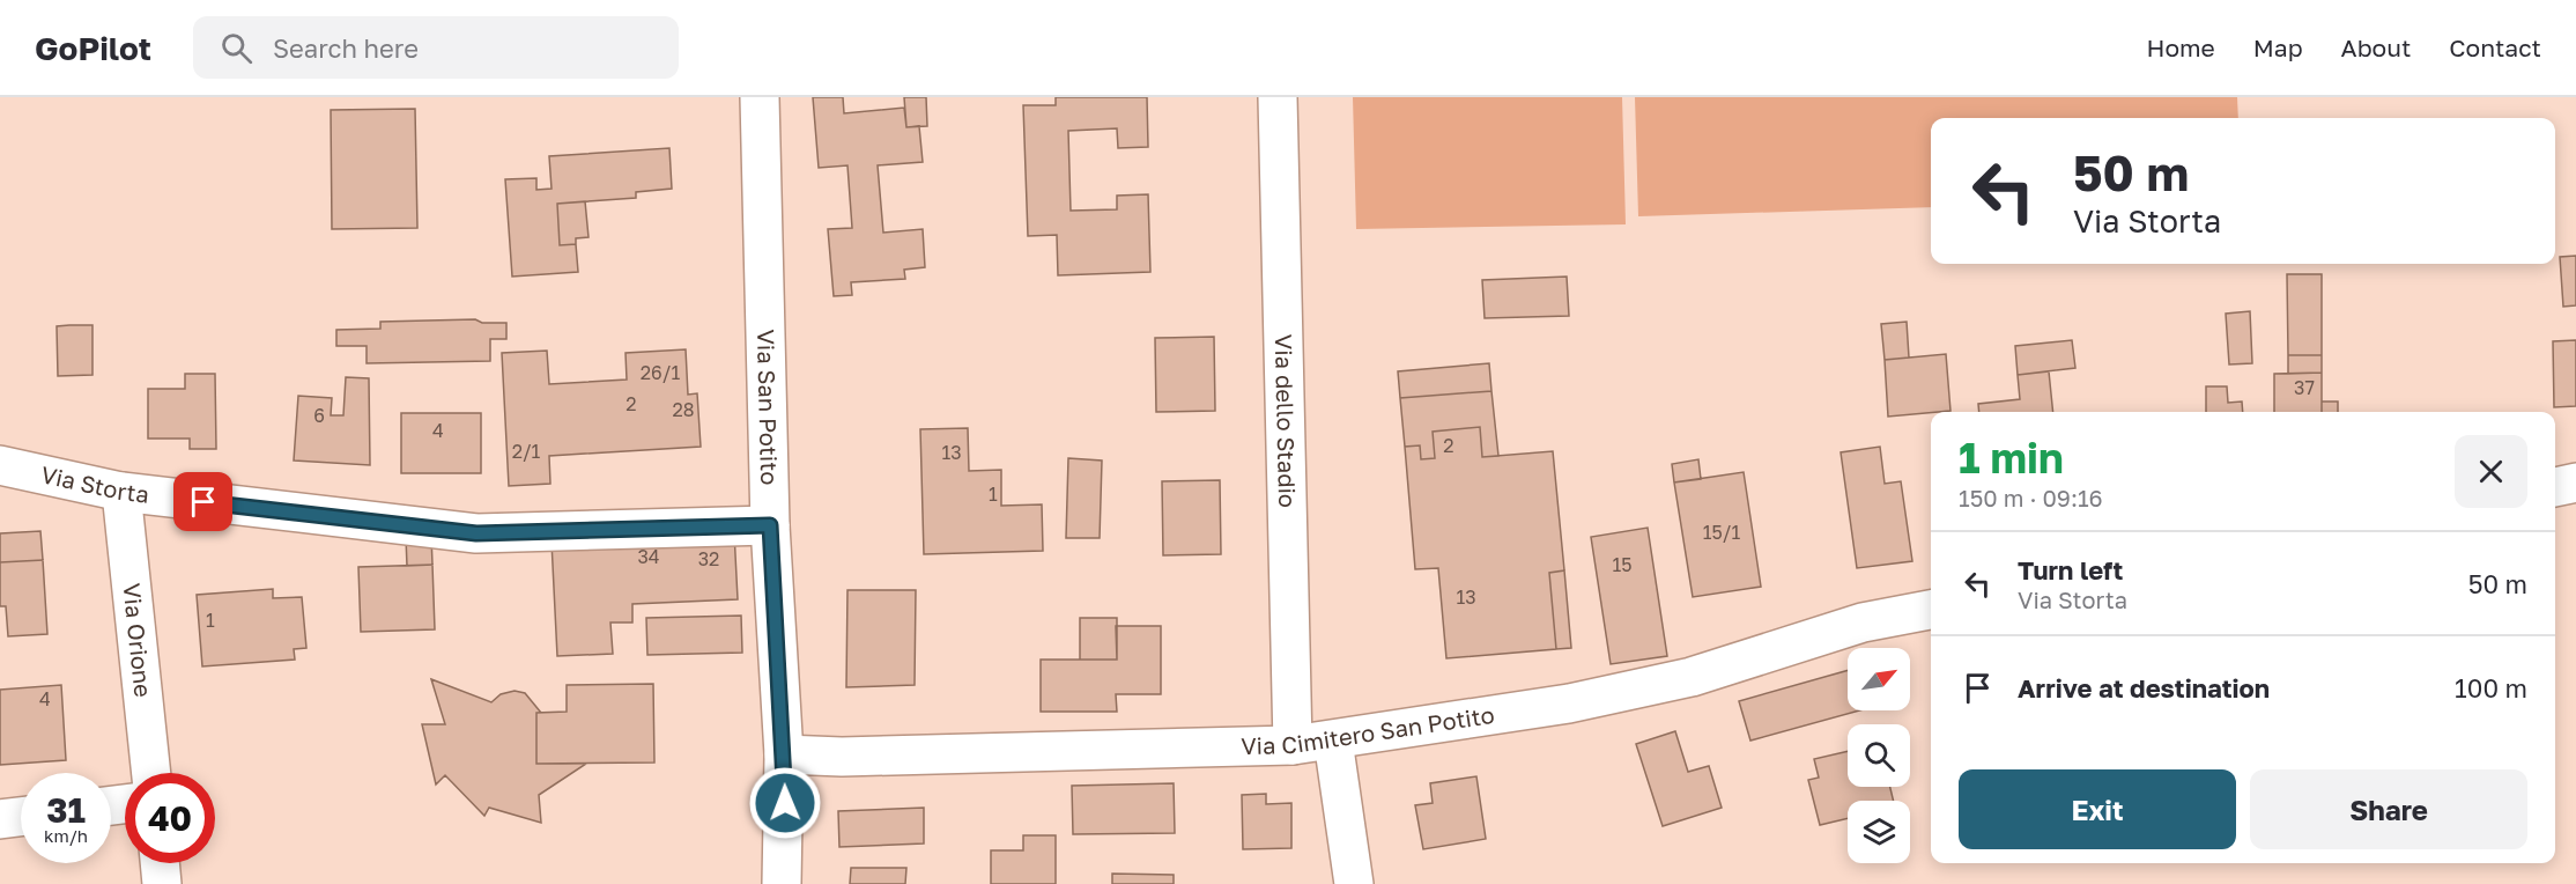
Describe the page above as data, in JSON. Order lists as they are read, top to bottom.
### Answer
{
  "streets": {
    "street": [
      "Via San Potito",
      "Via dello Stadio",
      "Via Storta",
      "Via Orione",
      "Via Cimitero San Potito"
    ]
  },
  "crossings": [
    ["Via San Potito", "Via Storta"],
    ["Via San Potito", "Via Cimitero San Potito"],
    ["Via dello Stadio", "Via Cimitero San Potito"],
    ["Via Storta", "Via Orione"]
  ],
  "house_numbers": [
    "26/1",
    "37",
    "2",
    "28",
    "6",
    "4",
    "2",
    "2/1",
    "13",
    "1",
    "15/1",
    "34",
    "32",
    "15",
    "13",
    "1",
    "4"
  ],
  "north": "top right",
  "page": {
    "header": "GoPilot",
    "search": "Search here",
    "nav": [
      "Home",
      "Map",
      "About",
      "Contact"
    ],
    "turn": ["50 m", "Via Storta"],
    "heading": ["1 min", "150 m · 09:16"],
    "list": [
      {
        "name": "Turn left",
        "note": "Via Storta",
        "value": "50 m"
      },
      {
        "name": "Arrive at destination",
        "value": "100 m"
      }
    ],
    "buttons": ["Exit", "Share"],
    "speed": "31 km/h",
    "limit": "40"
  }
}
